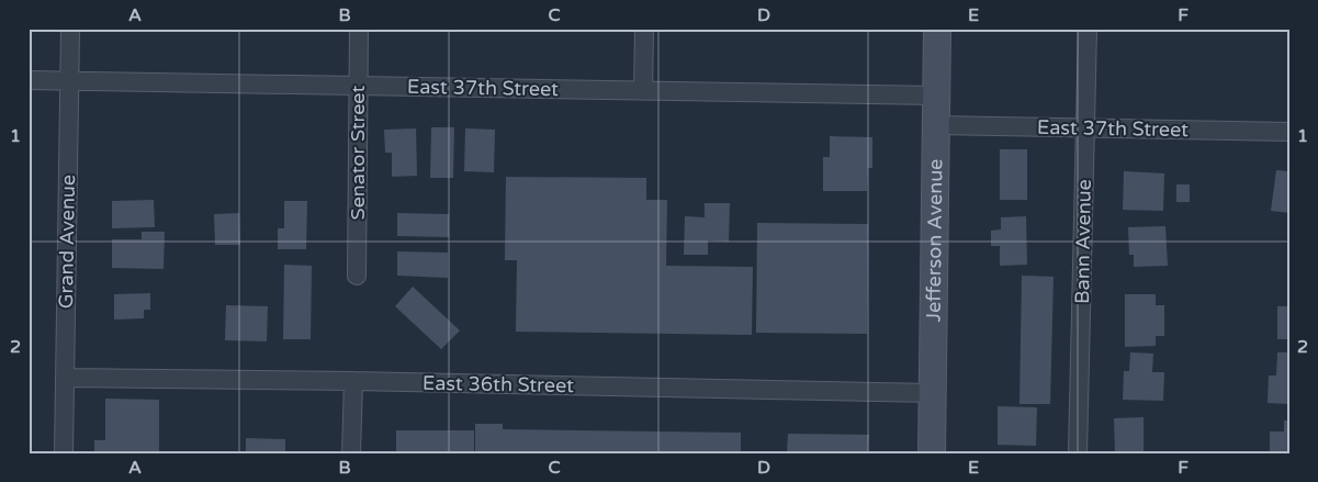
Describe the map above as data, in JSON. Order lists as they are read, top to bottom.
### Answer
{
  "streets": {
    "main road": ["Jefferson Avenue"],
    "street": [
      "East 37th Street",
      "Senator Street",
      "Grand Avenue",
      "Bann Avenue",
      "East 36th Street"
    ]
  },
  "crossings": [
    ["East 37th Street", "Senator Street"],
    ["East 37th Street", "Jefferson Avenue"],
    ["East 37th Street", "Grand Avenue"],
    ["East 37th Street", "Bann Avenue"],
    ["Jefferson Avenue", "East 36th Street"],
    ["Grand Avenue", "East 36th Street"]
  ],
  "grid": {
    "columns": [
      "A",
      "B",
      "C",
      "D",
      "E",
      "F"
    ],
    "rows": ["1", "2"]
  }
}
